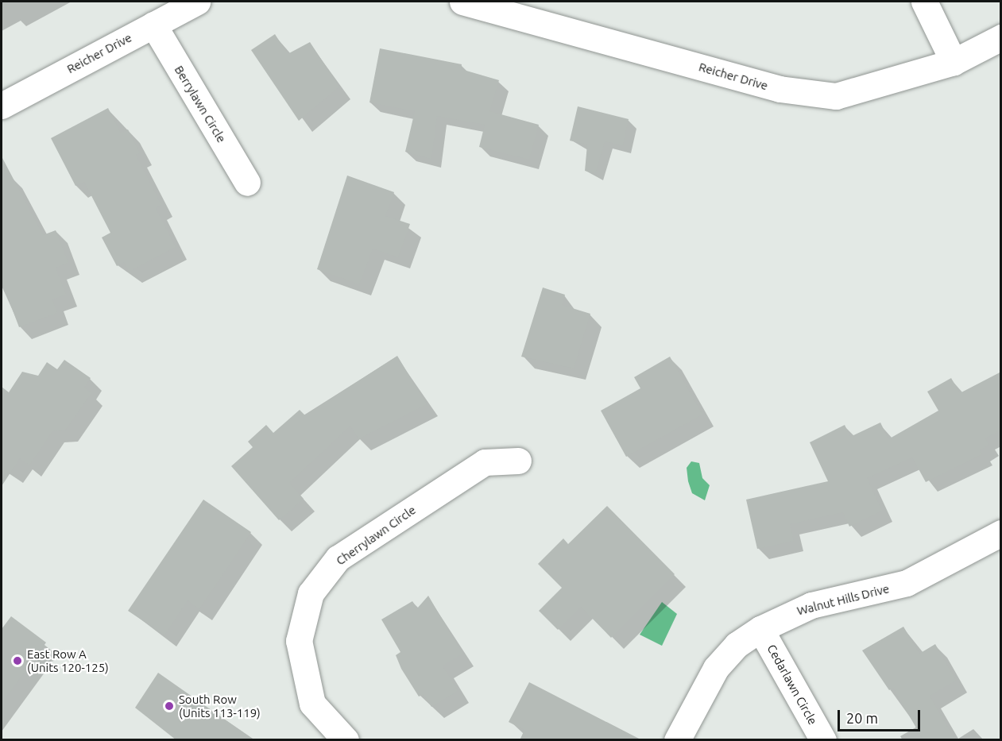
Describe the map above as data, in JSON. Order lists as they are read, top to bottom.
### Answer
{
  "streets": {
    "street": [
      "Reicher Drive",
      "Berrylawn Circle",
      "Cherrylawn Circle",
      "Walnut Hills Drive",
      "Cedarlawn Circle"
    ]
  },
  "crossings": [
    ["Reicher Drive", "Berrylawn Circle"],
    ["Walnut Hills Drive", "Cedarlawn Circle"]
  ],
  "places": ["East Row A (Units 120-125)", "South Row (Units 113-119)"],
  "scale_bar": "20 m"
}
